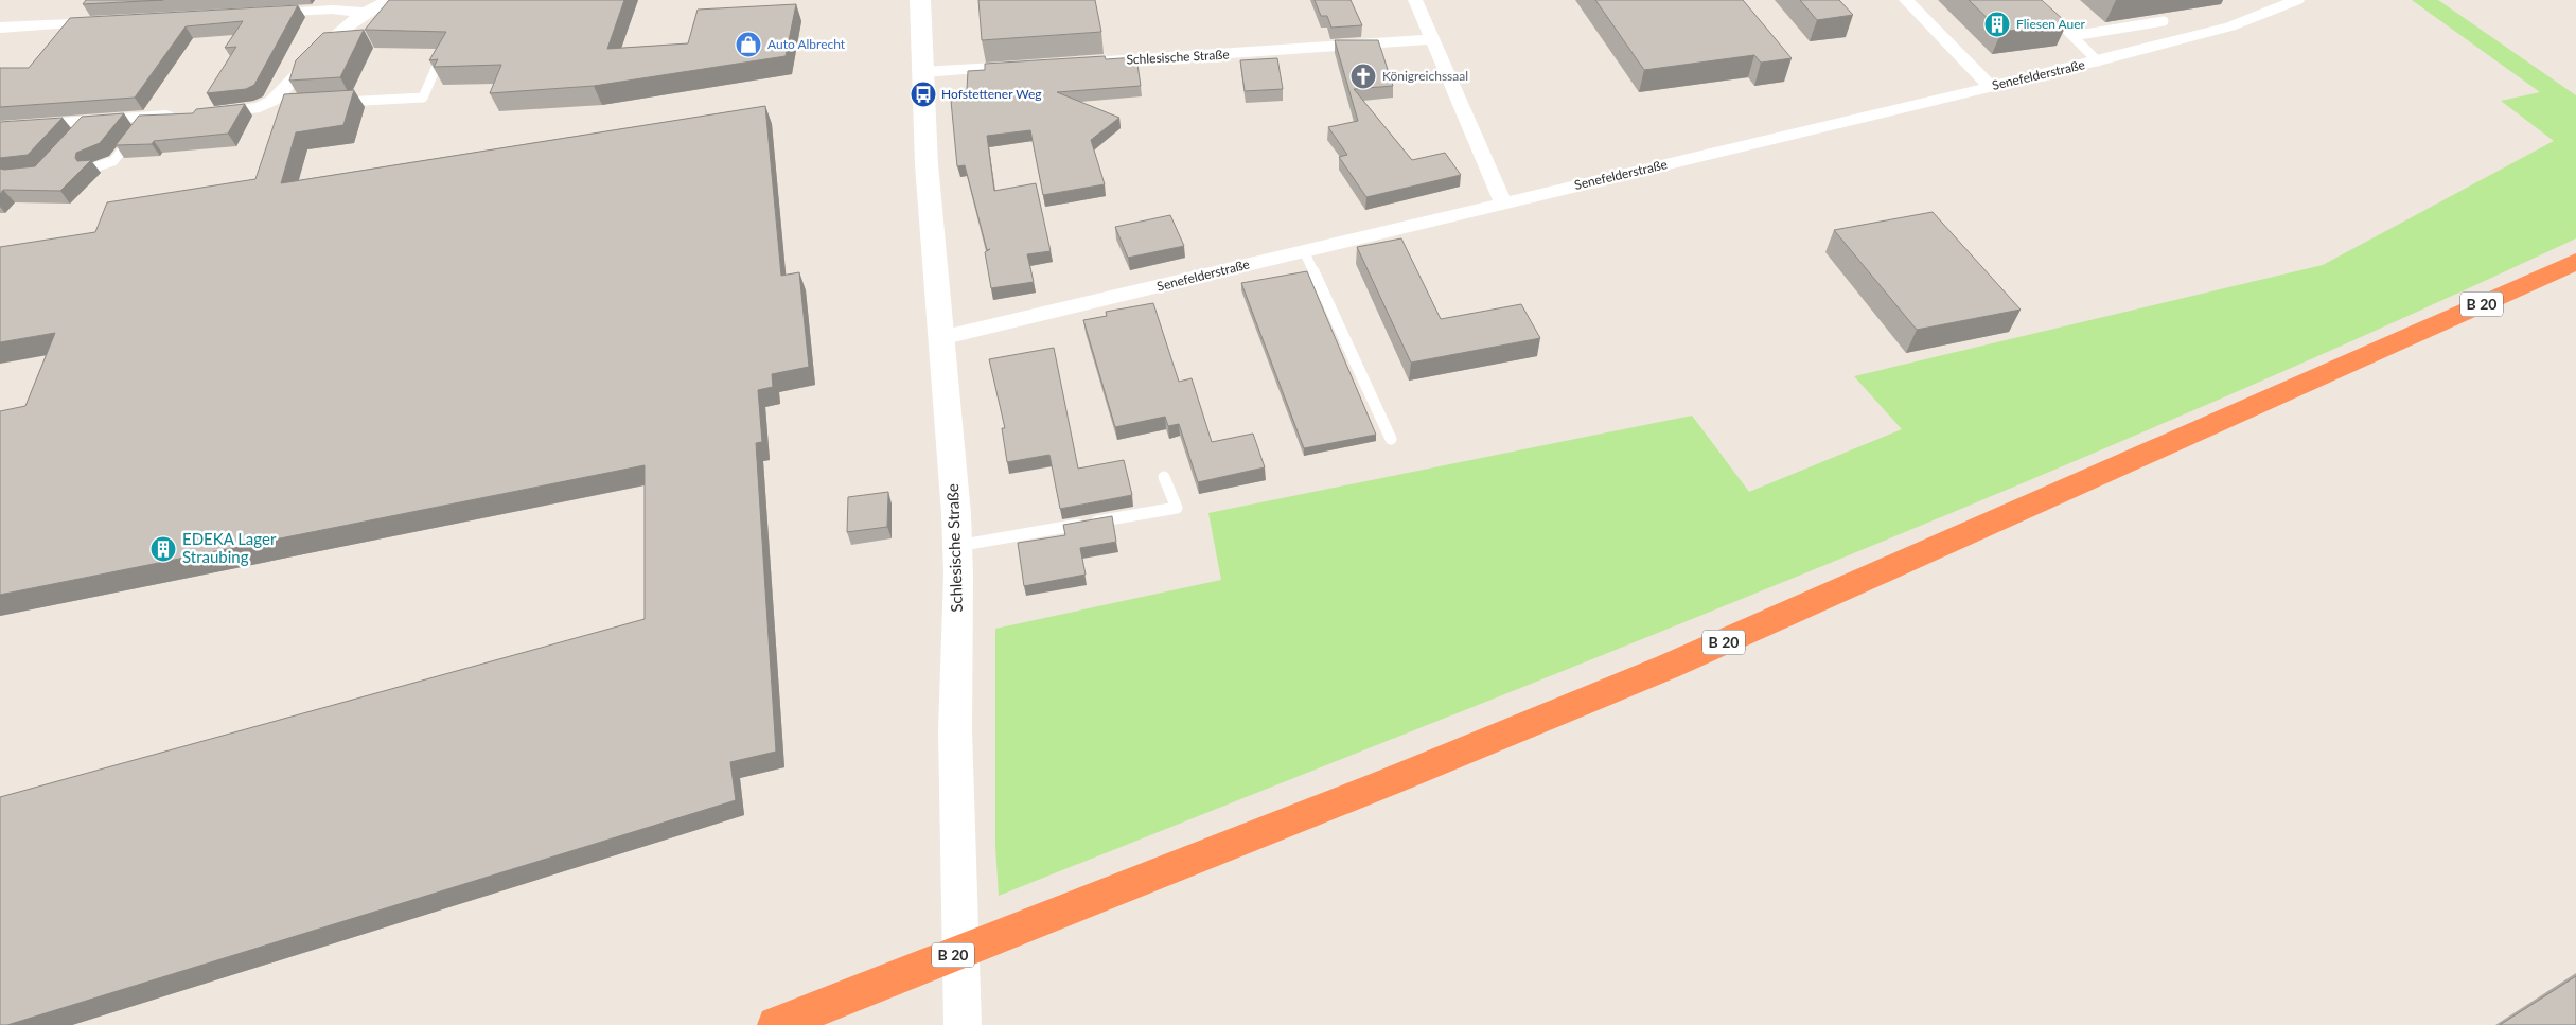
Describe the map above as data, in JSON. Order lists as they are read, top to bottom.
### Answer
{
  "streets": {
    "highway": ["B 20"],
    "street": ["Schlesische Straße", "Senefelderstraße"]
  },
  "crossings": [
    ["Schlesische Straße", "Senefelderstraße"]
  ],
  "places": {
    "building": ["Fliesen Auer", "EDEKA Lager Straubing"],
    "shop": ["Auto Albrecht"],
    "church": ["Königreichssaal"],
    "bus stop": ["Hofstettener Weg"]
  }
}
